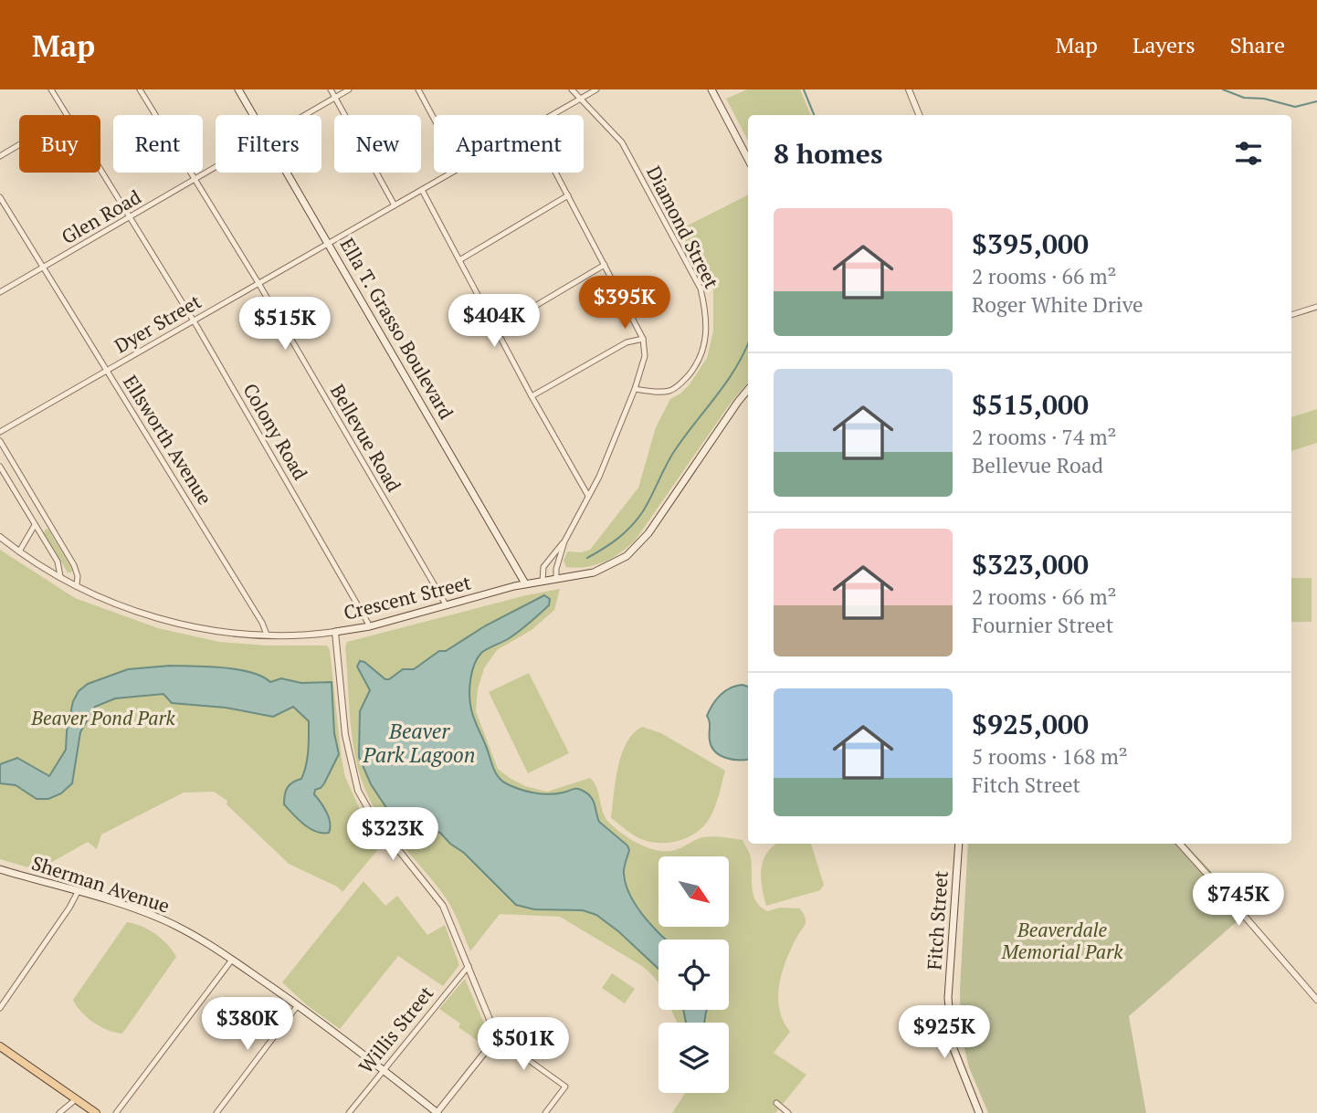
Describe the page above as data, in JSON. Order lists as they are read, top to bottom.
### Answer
{
  "streets": {
    "main road": [
      "Ella T. Grasso Boulevard",
      "Crescent Street",
      "Sherman Avenue",
      "Fitch Street"
    ],
    "street": [
      "Glen Road",
      "Diamond Street",
      "Dyer Street",
      "Colony Road",
      "Bellevue Road",
      "Ellsworth Avenue",
      "Willis Street"
    ]
  },
  "crossings": [
    ["Glen Road", "Colony Road"],
    ["Glen Road", "Bellevue Road"],
    ["Glen Road", "Ellsworth Avenue"],
    ["Diamond Street", "Dyer Street"],
    ["Dyer Street", "Ella T. Grasso Boulevard"],
    ["Dyer Street", "Colony Road"],
    ["Dyer Street", "Bellevue Road"],
    ["Dyer Street", "Ellsworth Avenue"],
    ["Ella T. Grasso Boulevard", "Crescent Street"],
    ["Colony Road", "Crescent Street"],
    ["Bellevue Road", "Crescent Street"],
    ["Ellsworth Avenue", "Crescent Street"],
    ["Sherman Avenue", "Willis Street"]
  ],
  "water": ["Beaver Park Lagoon"],
  "parks": ["Beaver Pond Park", "Beaverdale Memorial Park"],
  "north": "bottom right",
  "page": {
    "header": "Map",
    "nav": ["Map", "Layers", "Share"],
    "chip": [
      "Buy",
      "Rent",
      "Filters",
      "New",
      "Apartment"
    ],
    "heading": "8 homes",
    "list": [
      {
        "name": "$395,000",
        "note": "2 rooms · 66 m² · Roger White Drive"
      },
      {
        "name": "$515,000",
        "note": "2 rooms · 74 m² · Bellevue Road"
      },
      {
        "name": "$323,000",
        "note": "2 rooms · 66 m² · Fournier Street"
      },
      {
        "name": "$925,000",
        "note": "5 rooms · 168 m² · Fitch Street"
      }
    ],
    "price": [
      "$395K",
      "$404K",
      "$515K",
      "$323K",
      "$745K",
      "$380K",
      "$925K",
      "$501K"
    ]
  }
}
